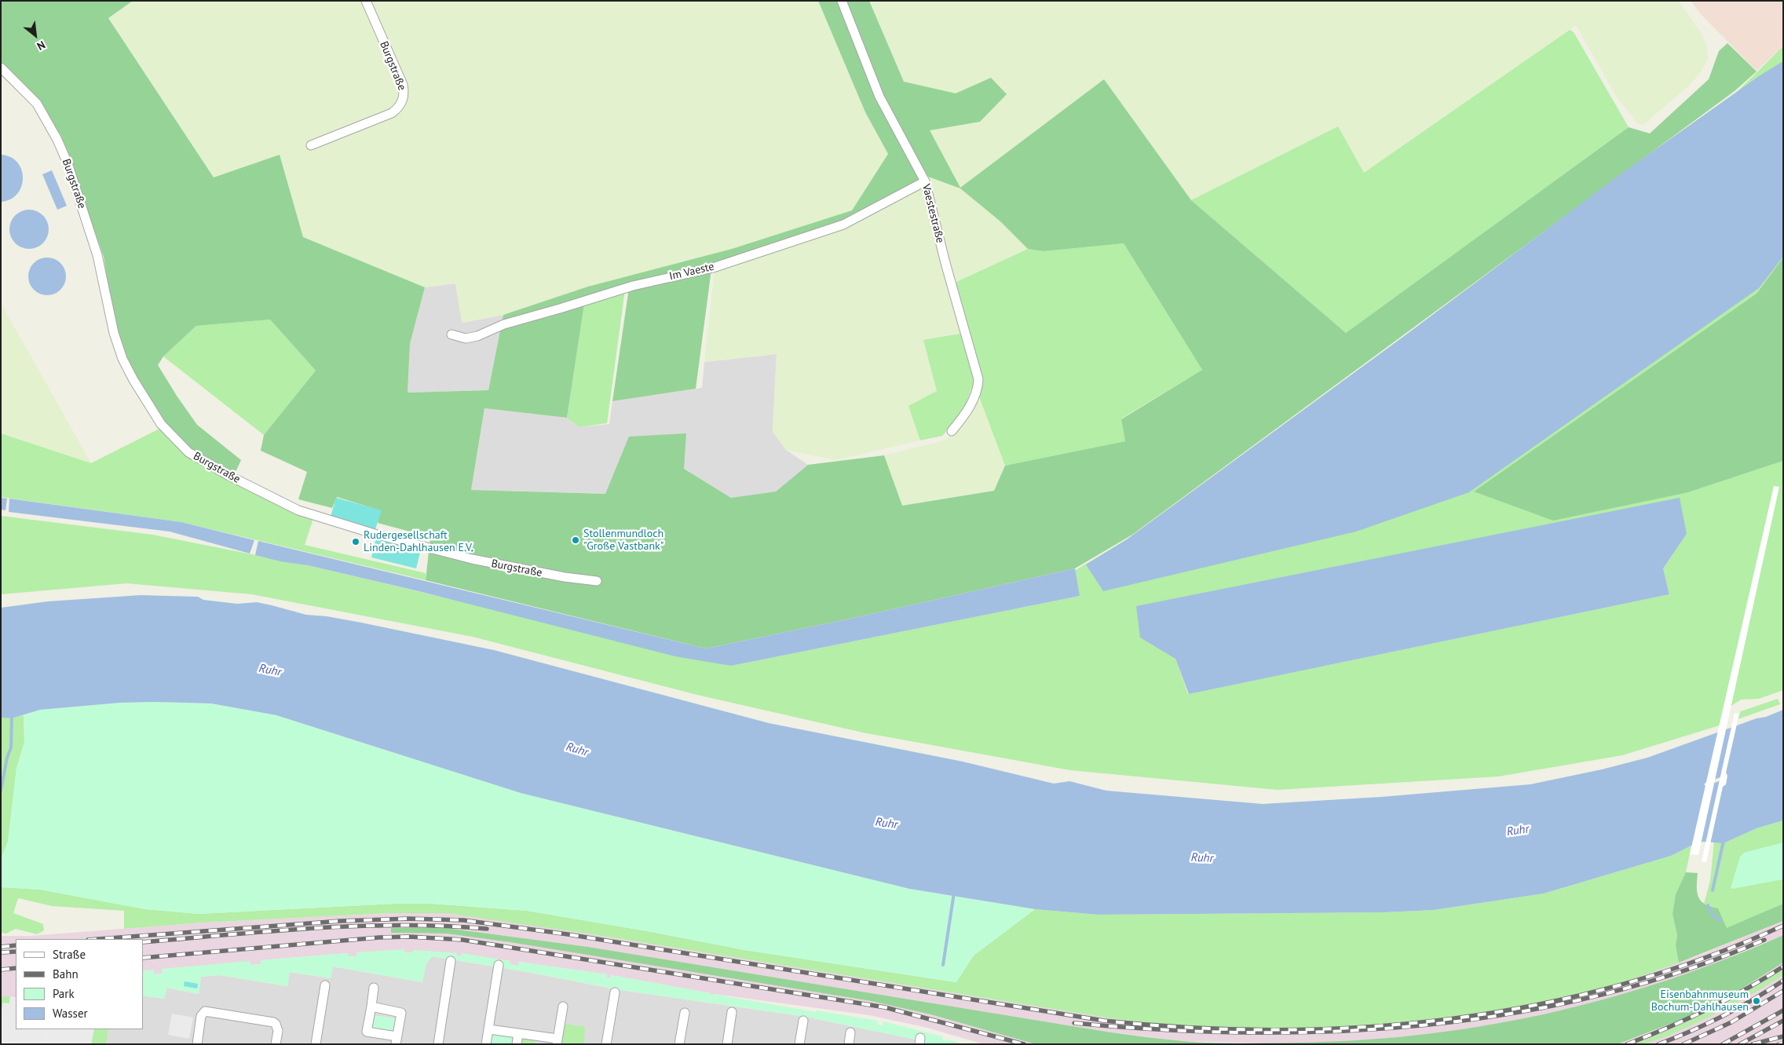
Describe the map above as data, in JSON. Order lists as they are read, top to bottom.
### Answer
{
  "streets": {
    "street": ["Burgstraße", "Vaestestraße", "Im Vaeste"]
  },
  "crossings": [
    ["Vaestestraße", "Im Vaeste"]
  ],
  "water": ["Ruhr"],
  "places": ["Stollenmundloch \"Große Vastbank\"", "Rudergesellschaft Linden-Dahlhausen E.V.", "Eisenbahnmuseum Bochum-Dahlhausen"],
  "legend": [
    "Straße",
    "Bahn",
    "Park",
    "Wasser"
  ],
  "north": "bottom right"
}
